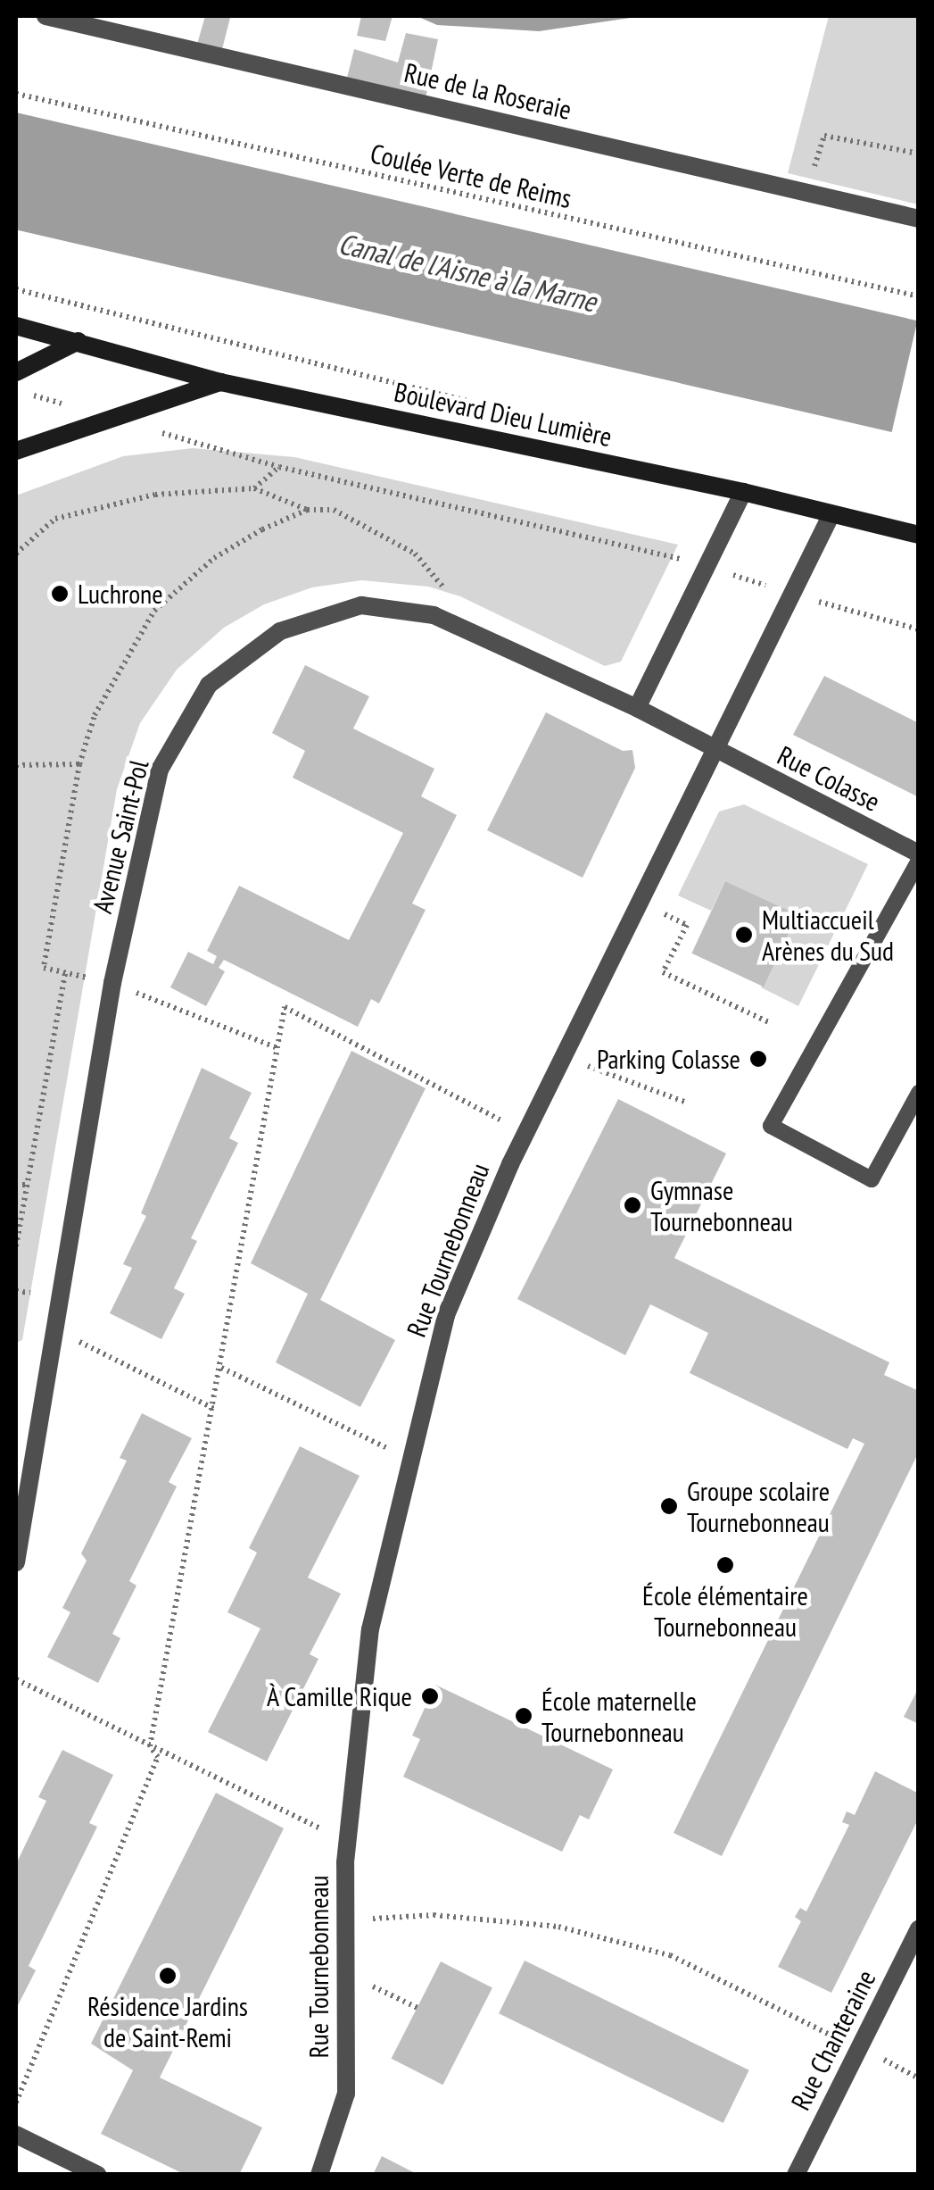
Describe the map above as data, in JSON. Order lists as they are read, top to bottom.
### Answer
{
  "streets": {
    "main road": ["Boulevard Dieu Lumière"],
    "street": [
      "Rue de la Roseraie",
      "Rue Colasse",
      "Avenue Saint-Pol",
      "Rue Tournebonneau",
      "Rue Chanteraine"
    ],
    "path": ["Coulée Verte de Reims"]
  },
  "crossings": [
    ["Boulevard Dieu Lumière", "Rue Tournebonneau"],
    ["Rue Colasse", "Avenue Saint-Pol"],
    ["Rue Colasse", "Rue Tournebonneau"],
    ["Avenue Saint-Pol", "Rue Tournebonneau"]
  ],
  "water": ["Canal de l'Aisne à la Marne"],
  "places": [
    "Luchrone",
    "Multiaccueil Arènes du Sud",
    "Parking Colasse",
    "Gymnase Tournebonneau",
    "Groupe scolaire Tournebonneau",
    "École élémentaire Tournebonneau",
    "À Camille Rique",
    "École maternelle Tournebonneau",
    "Résidence Jardins de Saint-Remi"
  ]
}
